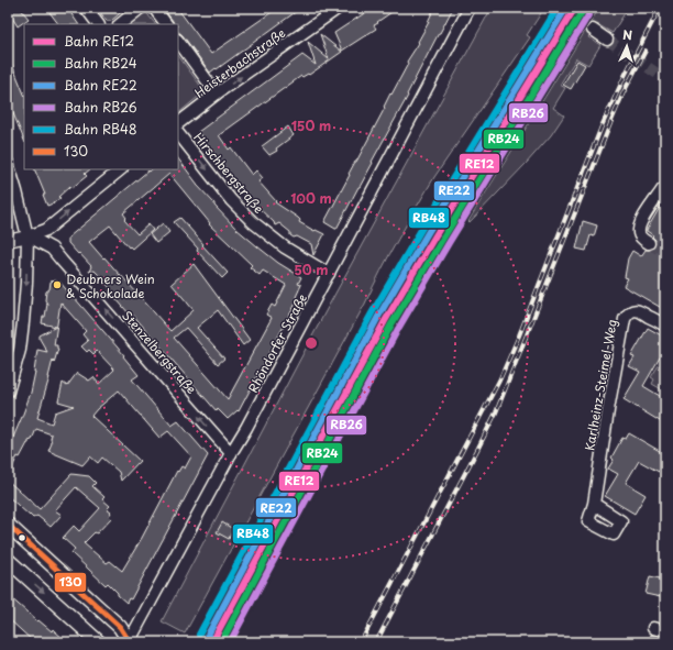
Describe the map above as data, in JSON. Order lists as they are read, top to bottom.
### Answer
{
  "streets": {
    "street": [
      "Heisterbachstraße",
      "Hirschbergstraße",
      "Rhöndorfer Straße",
      "Stenzelbergstraße",
      "Karlheinz-Steimel-Weg"
    ]
  },
  "crossings": [
    ["Hirschbergstraße", "Rhöndorfer Straße"],
    ["Rhöndorfer Straße", "Stenzelbergstraße"]
  ],
  "one_way": ["Heisterbachstraße", "Hirschbergstraße", "Stenzelbergstraße"],
  "places": ["Deubners Wein & Schokolade"],
  "lines": [
    "rail line RE12",
    "rail line RE22",
    "rail line RB48",
    "rail line RB24",
    "rail line RB26",
    "transit line 130"
  ],
  "legend": [
    "Bahn RE12",
    "Bahn RB24",
    "Bahn RE22",
    "Bahn RB26",
    "Bahn RB48",
    "130"
  ],
  "north": "top",
  "rings": ["150 m", "100 m", "50 m"]
}
